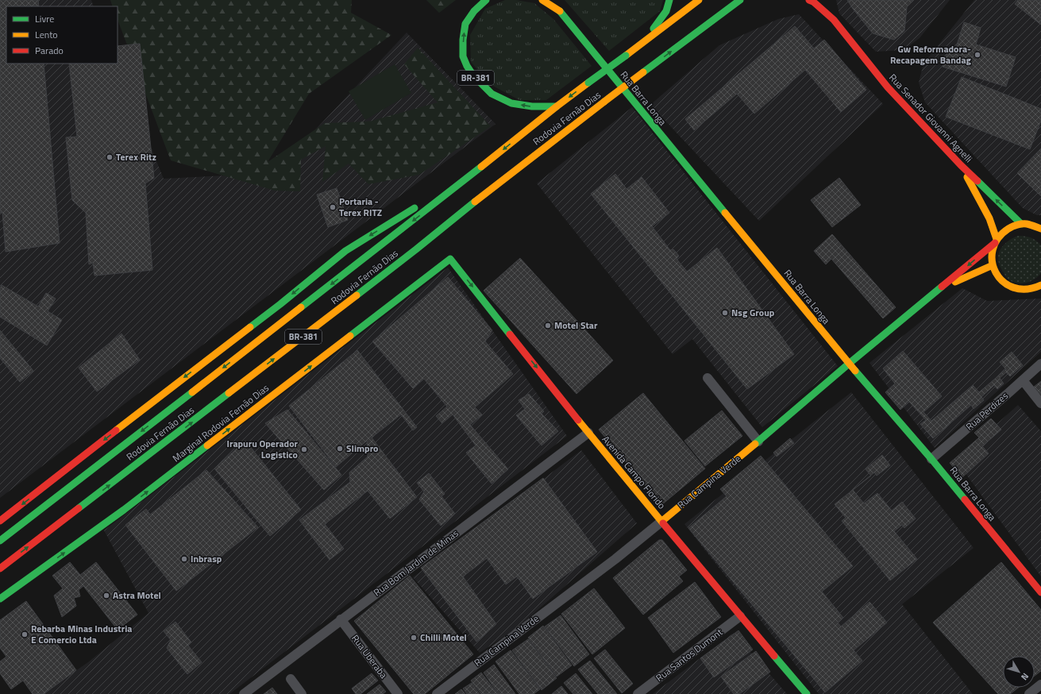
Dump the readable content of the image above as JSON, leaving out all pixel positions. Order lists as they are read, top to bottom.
{
  "streets": {
    "main road": [
      "BR-381",
      "Rua Barra Longa",
      "Rodovia Fernão Dias",
      "Rua Senador Giovanni Agnelli",
      "Marginal Rodovia Fernão Dias",
      "Avenida Campo Florido",
      "Rua Campina Verde"
    ],
    "street": [
      "Rua Perdizes",
      "Rua Bom Jardim de Minas",
      "Rua Santos Dumont",
      "Rua Uberaba"
    ]
  },
  "crossings": [
    ["BR-381", "Rodovia Fernão Dias"],
    ["Rua Barra Longa", "Rua Perdizes"],
    ["Rua Barra Longa", "Rua Campina Verde"],
    ["Rua Senador Giovanni Agnelli", "Rua Campina Verde"],
    ["Marginal Rodovia Fernão Dias", "Avenida Campo Florido"],
    ["Avenida Campo Florido", "Rua Campina Verde"],
    ["Avenida Campo Florido", "Rua Bom Jardim de Minas"],
    ["Avenida Campo Florido", "Rua Santos Dumont"],
    ["Rua Bom Jardim de Minas", "Rua Uberaba"]
  ],
  "one_way": ["Marginal Rodovia Fernão Dias", "Avenida Campo Florido"],
  "places": [
    "Gw Reformadora- Recapagem Bandag",
    "Terex Ritz",
    "Portaria - Terex RITZ",
    "Nsg Group",
    "Motel Star",
    "SIimpro",
    "Irapuru Operador Logistico",
    "Inbrasp",
    "Astra Motel",
    "Rebarba Minas Industria E Comercio Ltda",
    "Chilli Motel"
  ],
  "legend": ["Livre", "Lento", "Parado"],
  "north": "bottom right"
}
